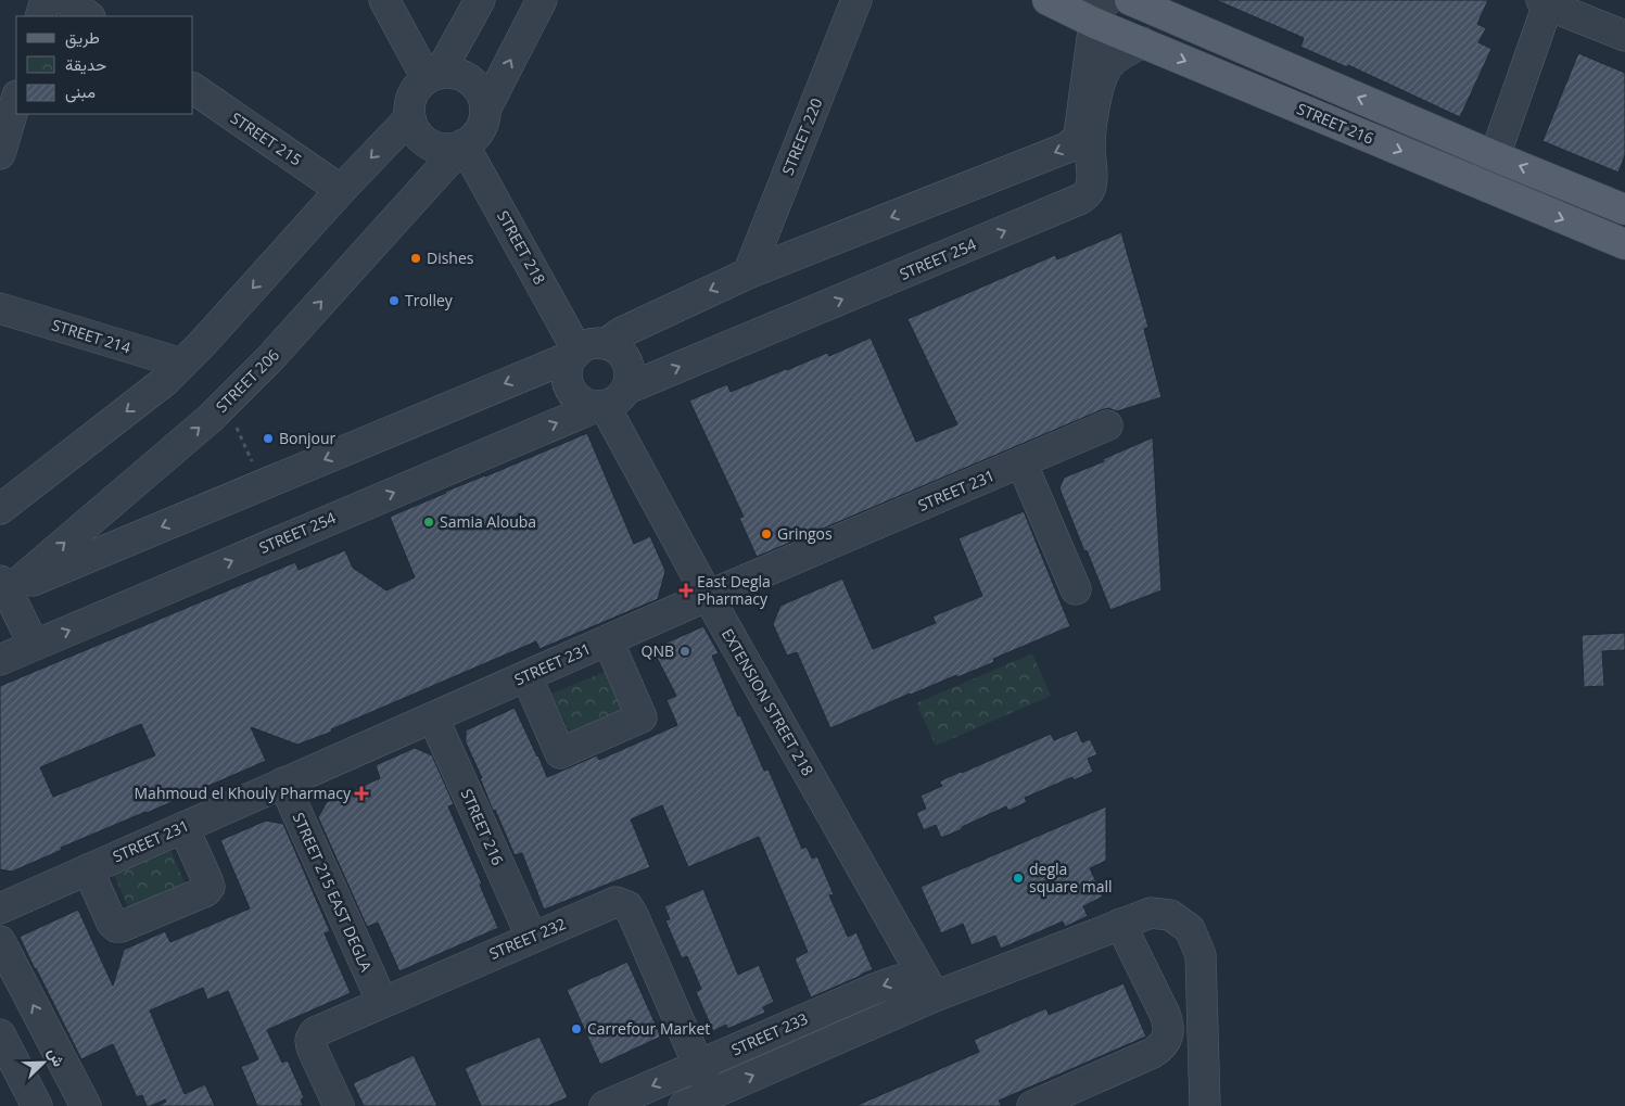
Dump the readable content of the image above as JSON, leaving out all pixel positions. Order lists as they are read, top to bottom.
{
  "streets": {
    "main road": ["STREET 216"],
    "street": [
      "STREET 220",
      "STREET 215",
      "STREET 218",
      "STREET 254",
      "STREET 214",
      "STREET 206",
      "STREET 231",
      "EXTENSION STREET 218",
      "STREET 215 EAST DEGLA",
      "STREET 232",
      "STREET 233"
    ]
  },
  "crossings": [
    ["STREET 216", "STREET 254"],
    ["STREET 216", "STREET 231"],
    ["STREET 216", "STREET 232"],
    ["STREET 218", "STREET 254"],
    ["STREET 218", "STREET 206"],
    ["STREET 218", "EXTENSION STREET 218"],
    ["STREET 254", "EXTENSION STREET 218"],
    ["STREET 231", "EXTENSION STREET 218"],
    ["STREET 231", "STREET 215 EAST DEGLA"],
    ["EXTENSION STREET 218", "STREET 233"],
    ["STREET 215 EAST DEGLA", "STREET 232"],
    ["STREET 232", "STREET 233"]
  ],
  "places": {
    "other": [
      "Dishes",
      "Trolley",
      "Bonjour",
      "Samia Alouba",
      "Gringos",
      "QNB",
      "degla square mall",
      "Carrefour Market"
    ],
    "health": ["East Degla Pharmacy", "Mahmoud el Khouly Pharmacy"]
  },
  "legend": ["طريق", "حديقة", "مبنى"],
  "north": "top right"
}
